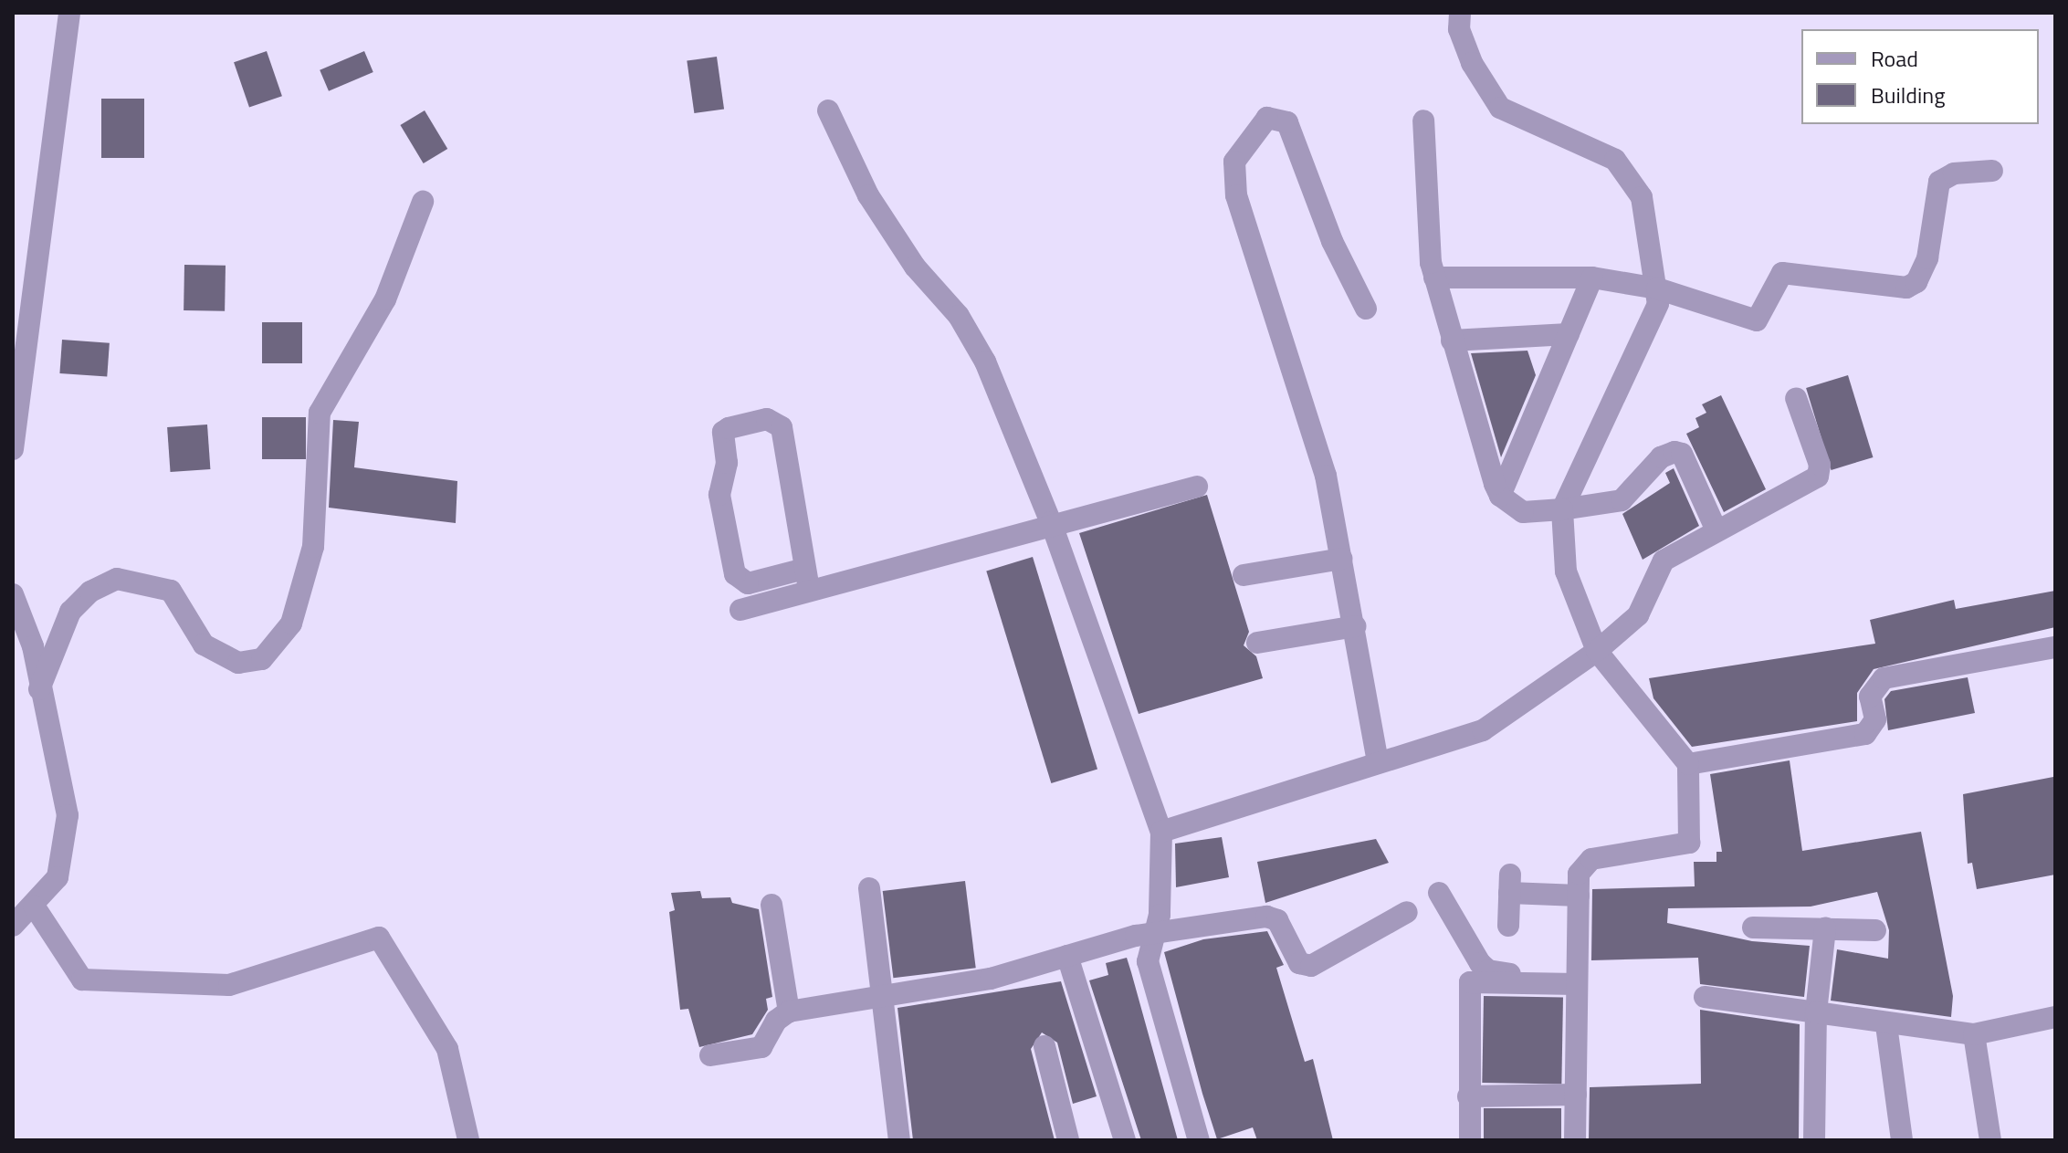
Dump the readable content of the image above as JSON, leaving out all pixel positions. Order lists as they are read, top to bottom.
{
  "legend": ["Road", "Building"]
}
